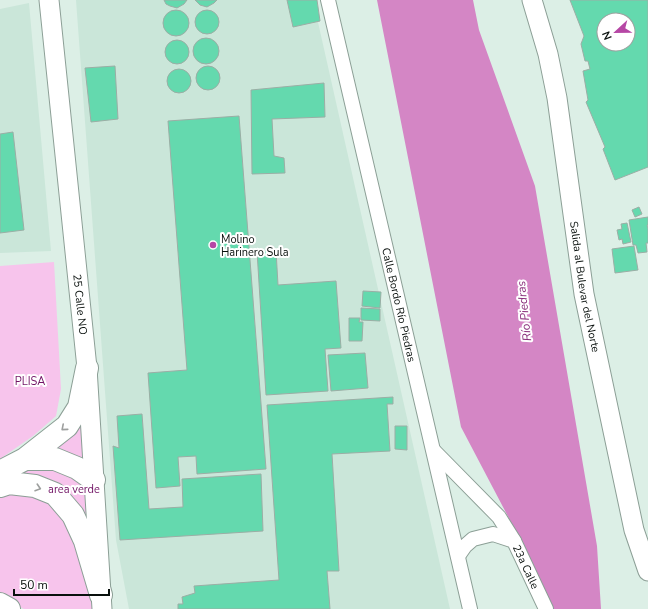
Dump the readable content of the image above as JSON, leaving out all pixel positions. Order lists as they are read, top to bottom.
{
  "streets": {
    "main road": ["Salida al Bulevar del Norte", "25 Calle NO"],
    "street": ["Calle Bordo Río Piedras", "23a Calle"]
  },
  "crossings": [
    ["Calle Bordo Río Piedras", "23a Calle"]
  ],
  "water": ["Río Piedras"],
  "parks": ["PLISA", "area verde"],
  "places": ["Molino Harinero Sula"],
  "scale_bar": "50 m",
  "north": "left"
}
